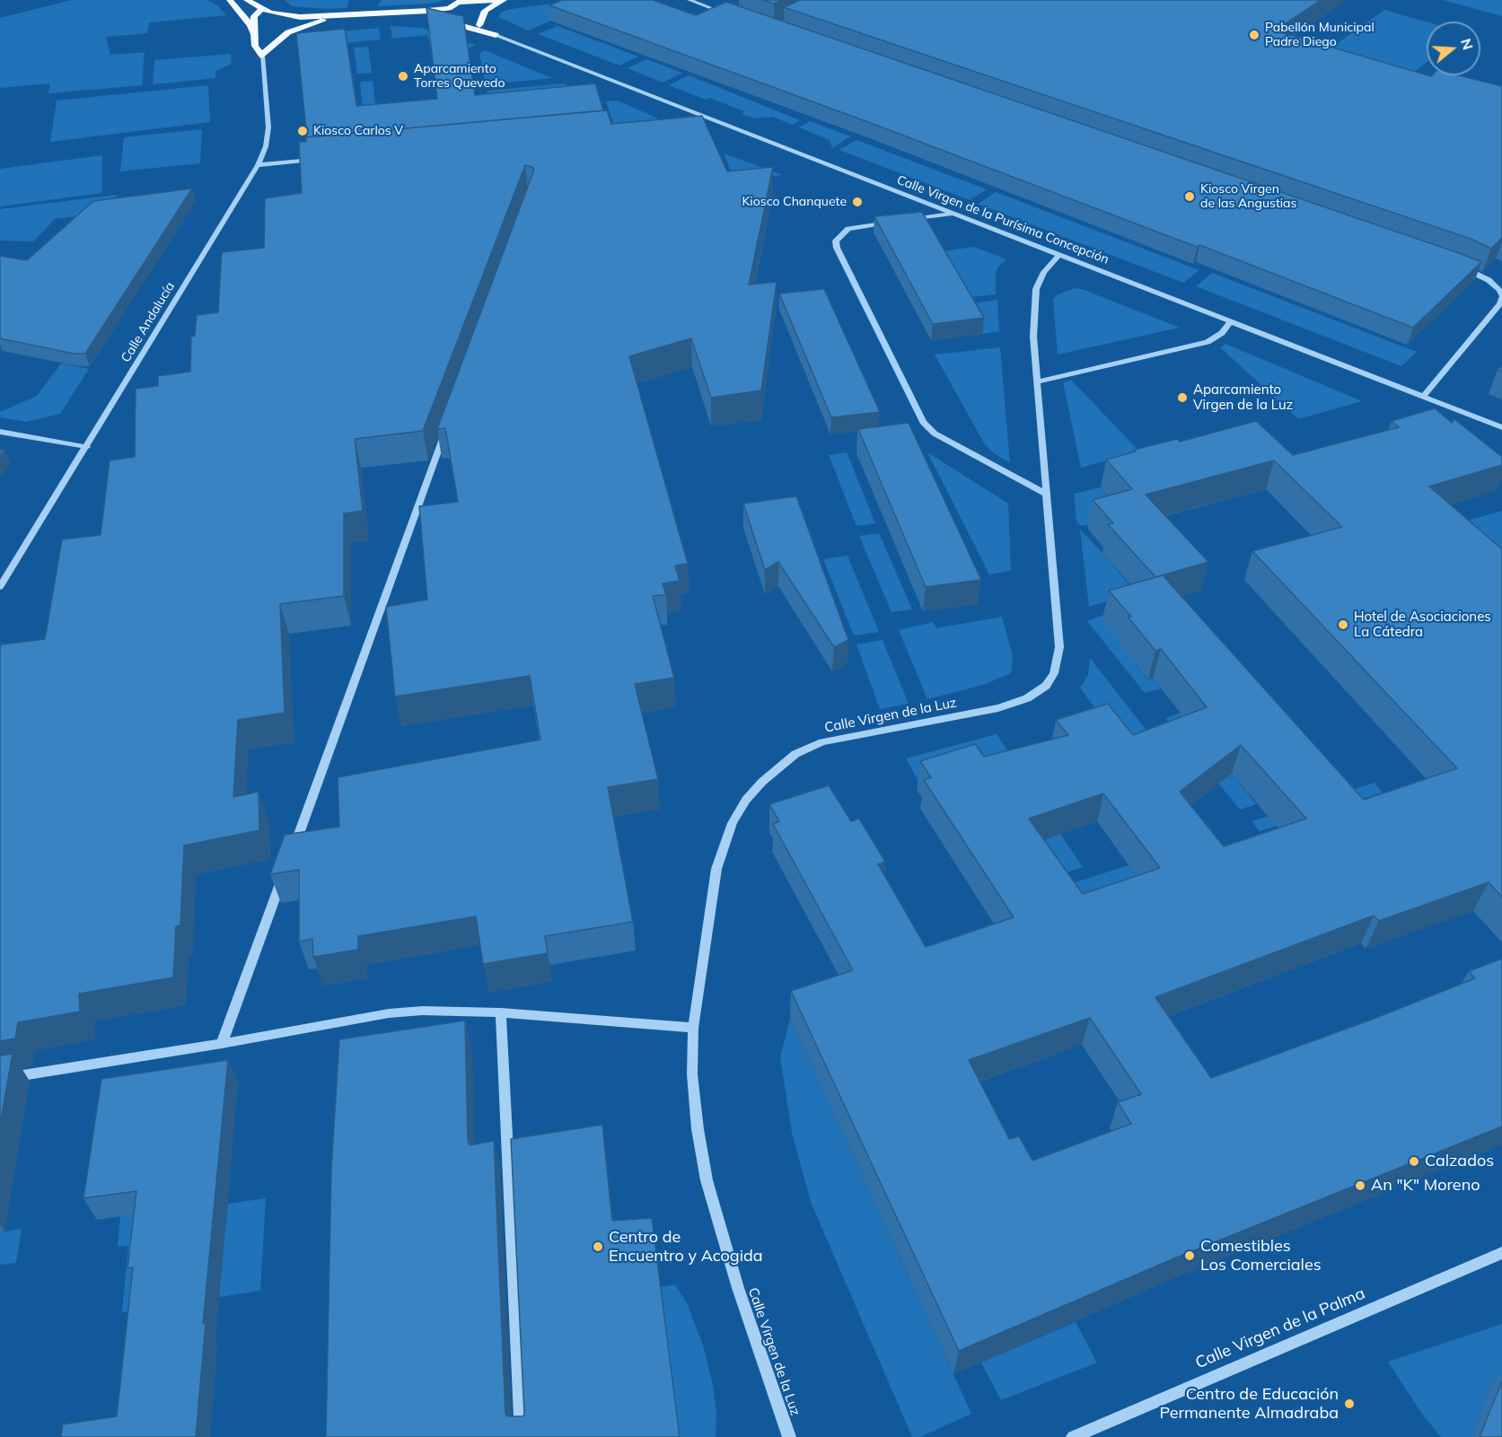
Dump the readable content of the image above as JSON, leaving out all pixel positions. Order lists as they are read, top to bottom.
{
  "streets": {
    "street": [
      "Calle Virgen de la Purísima Concepción",
      "Calle Andalucía",
      "Calle Virgen de la Luz",
      "Calle Virgen de la Palma"
    ]
  },
  "crossings": [
    ["Calle Virgen de la Purísima Concepción", "Calle Virgen de la Luz"]
  ],
  "places": [
    "Pabellón Municipal Padre Diego",
    "Aparcamiento Torres Quevedo",
    "Kiosco Carlos V",
    "Kiosco Virgen de las Angustias",
    "Kiosco Chanquete",
    "Aparcamiento Virgen de la Luz",
    "Hotel de Asociaciones La Cátedra",
    "Calzados",
    "An \"K\" Moreno",
    "Centro de Encuentro y Acogida",
    "Comestibles Los Comerciales",
    "Centro de Educación Permanente Almadraba"
  ],
  "north": "right"
}
